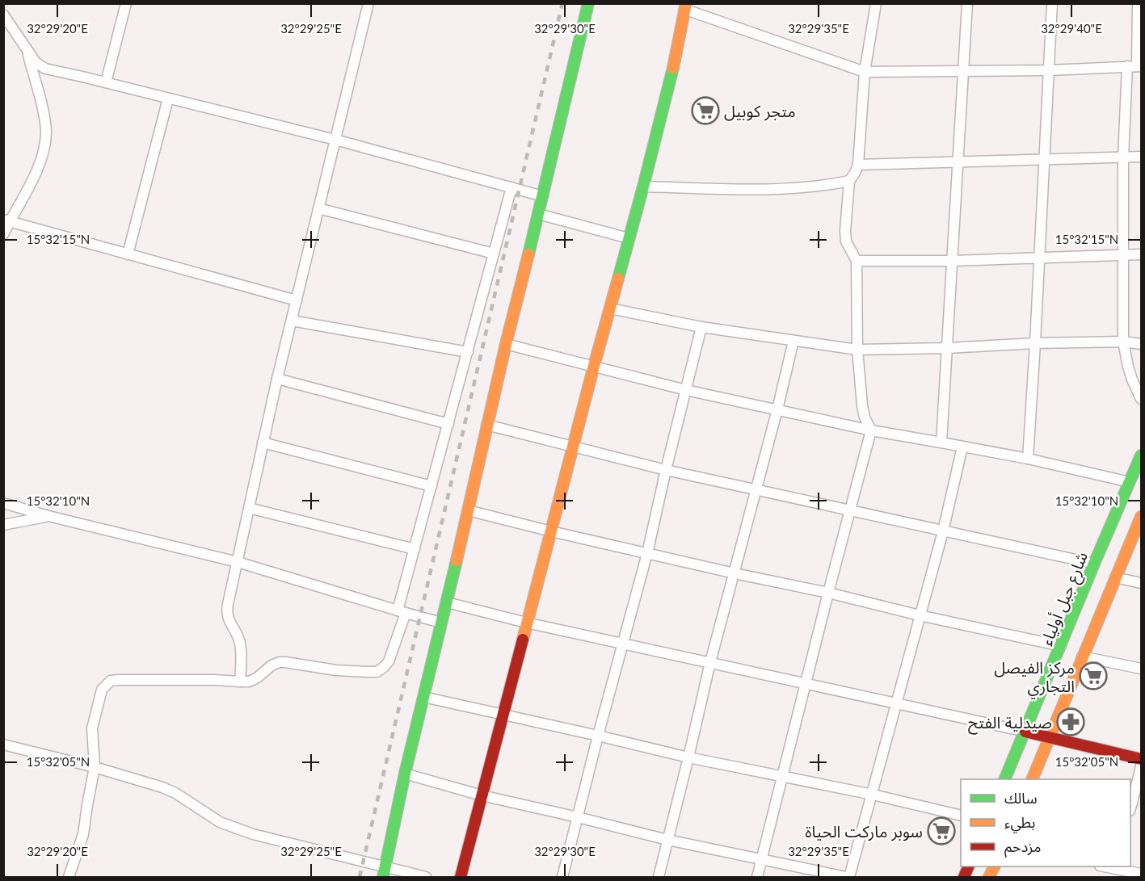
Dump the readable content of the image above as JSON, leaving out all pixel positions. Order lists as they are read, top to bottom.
{
  "streets": {
    "street": ["شارع جبل أولياء"]
  },
  "places": {
    "supermarket": ["متجر كوبيل", "مركز الفيصل التجاري", "سوبر ماركت الحياة"],
    "pharmacy": ["صيدلية الفتح"]
  },
  "legend": ["سالك", "بطيء", "مزدحم"],
  "coordinates": [
    "32°29'20\"E",
    "32°29'25\"E",
    "32°29'30\"E",
    "32°29'35\"E",
    "32°29'40\"E",
    "15°32'15\"N",
    "15°32'10\"N",
    "15°32'05\"N"
  ]
}
